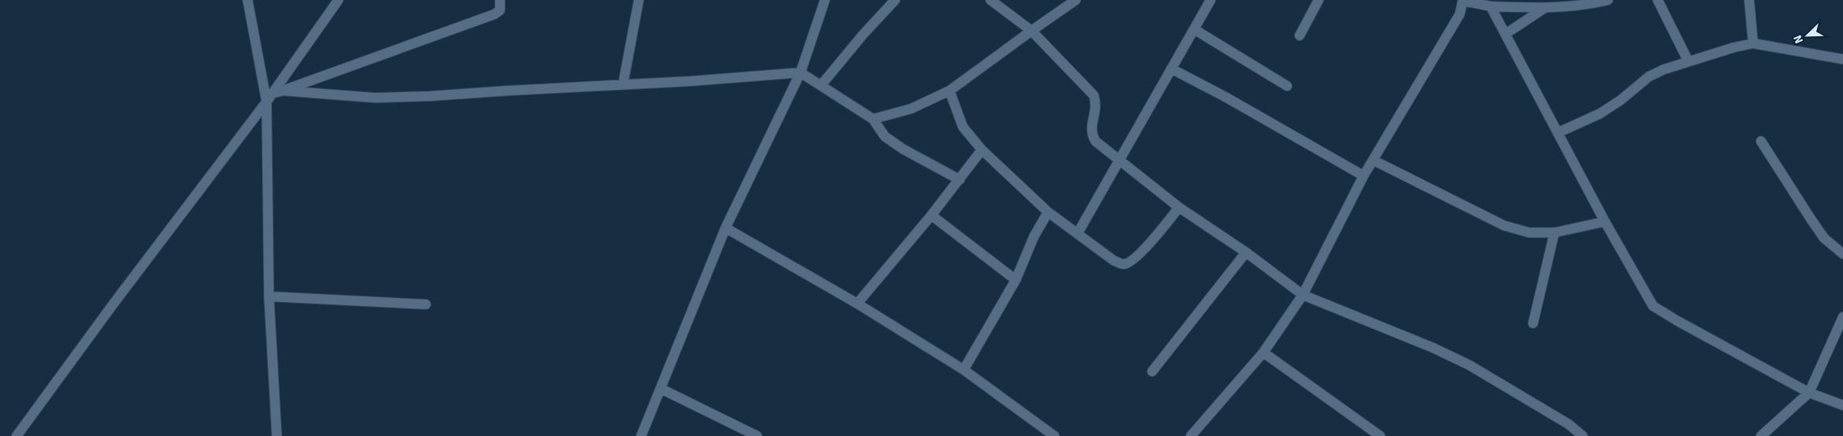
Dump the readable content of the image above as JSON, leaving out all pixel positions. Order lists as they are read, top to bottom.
{
  "north": "bottom left"
}
